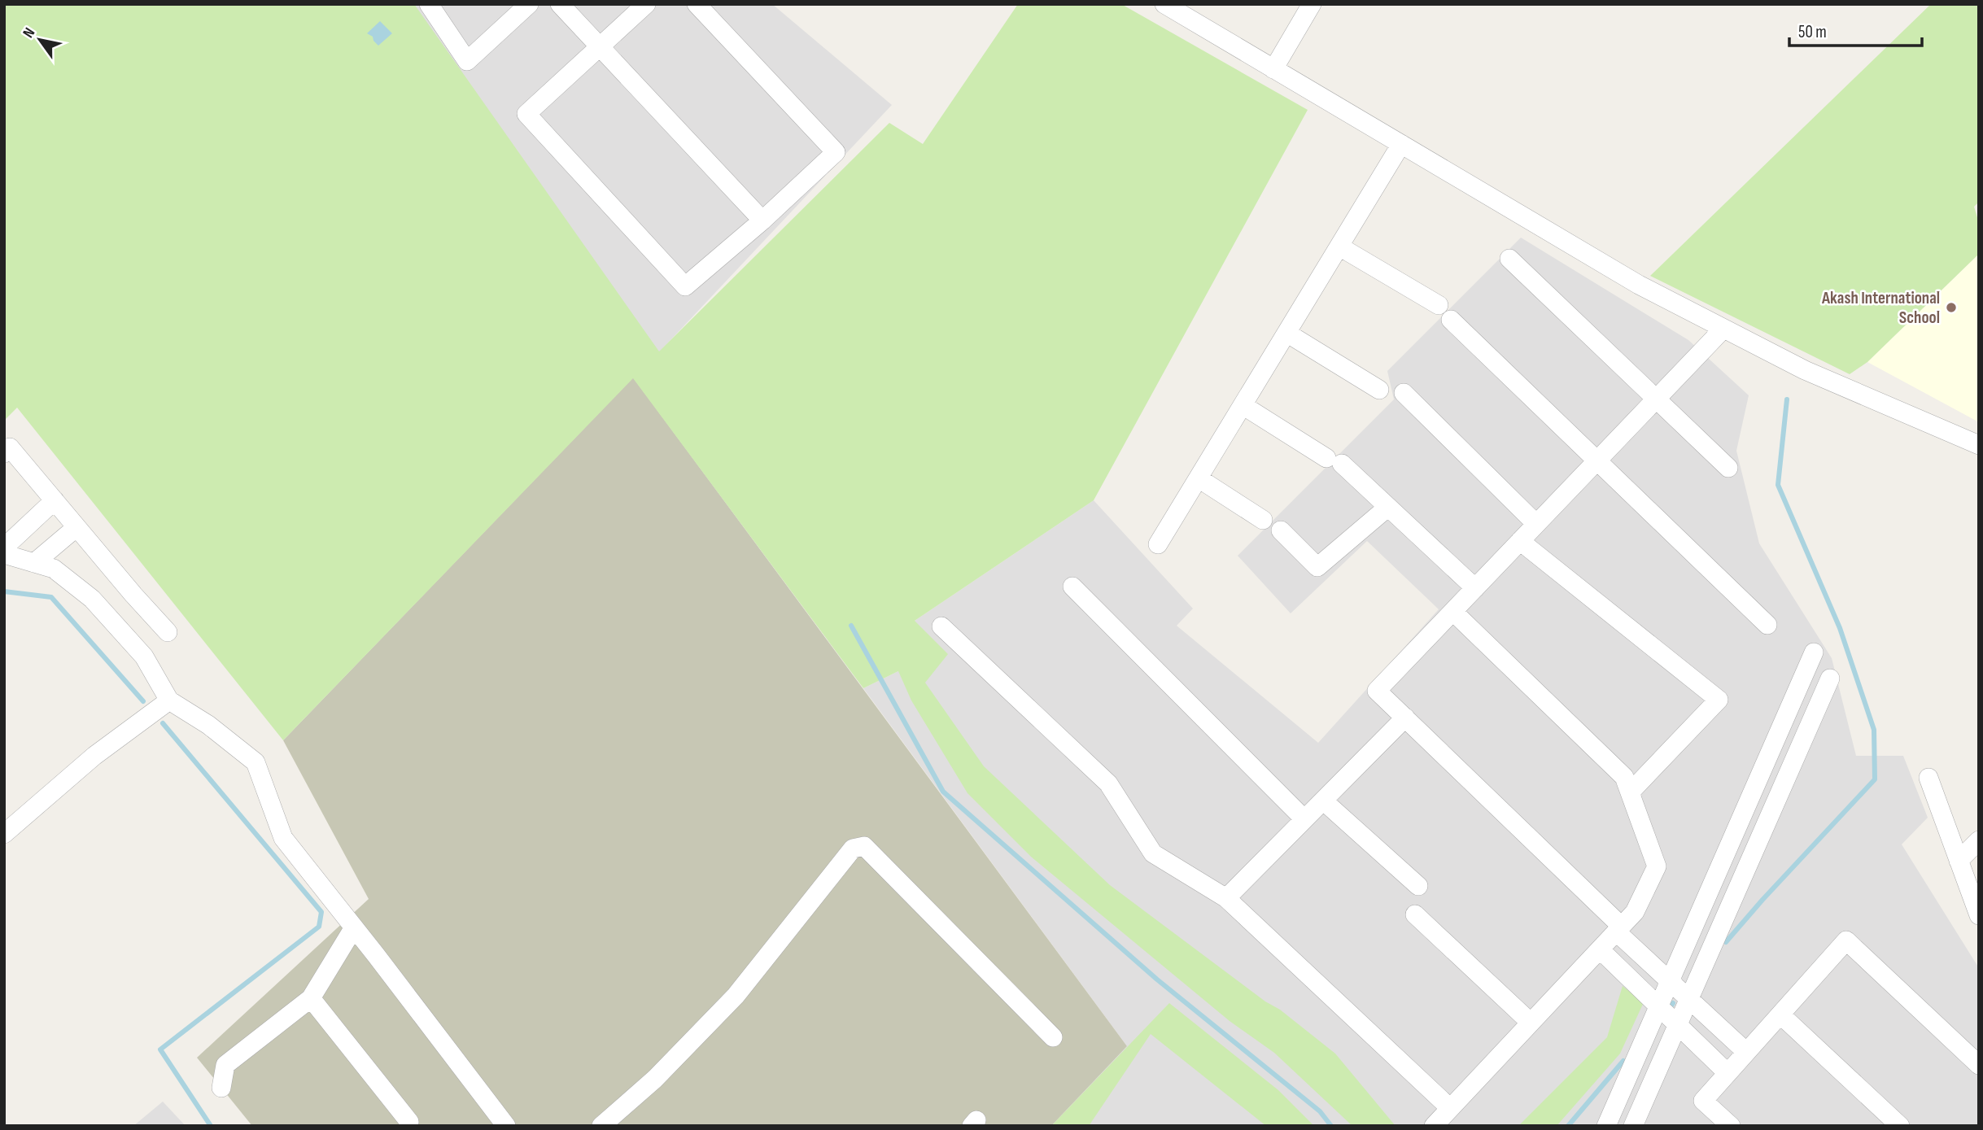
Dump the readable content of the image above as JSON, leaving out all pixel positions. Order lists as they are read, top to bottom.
{
  "places": ["Akash International School"],
  "scale_bar": "50 m",
  "north": "top left"
}
